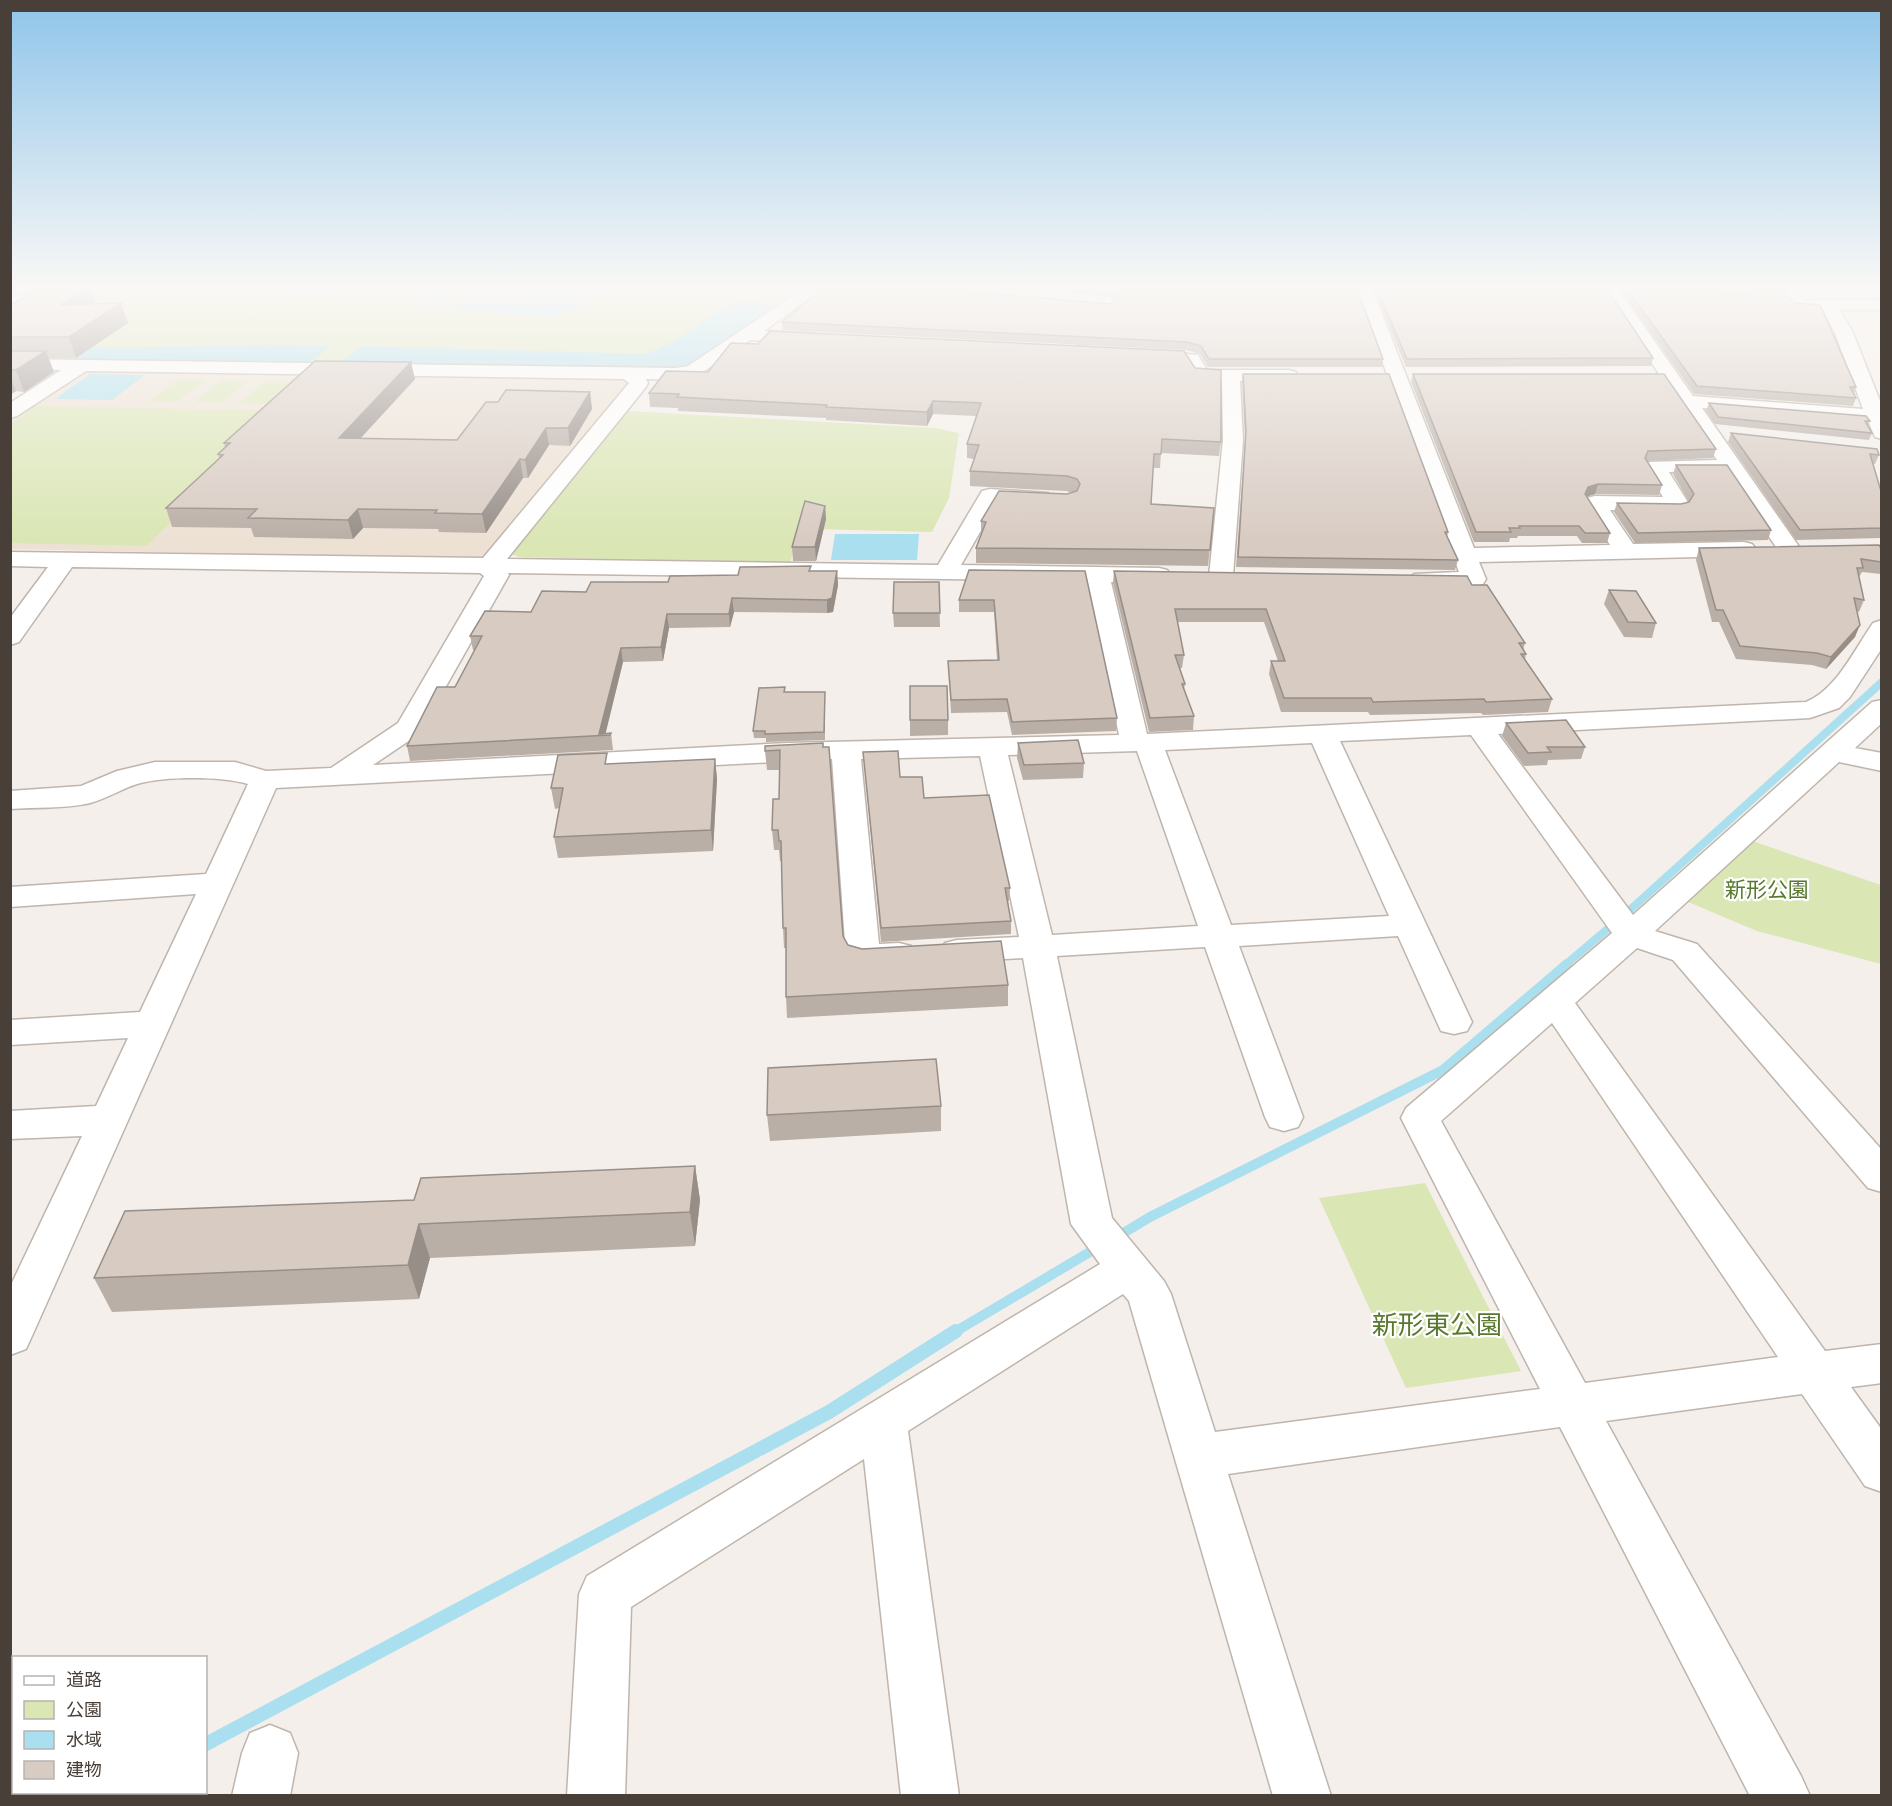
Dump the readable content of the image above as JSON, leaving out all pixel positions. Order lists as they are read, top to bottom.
{
  "parks": ["新形公園", "新形東公園"],
  "legend": [
    "道路",
    "公園",
    "水域",
    "建物"
  ]
}
